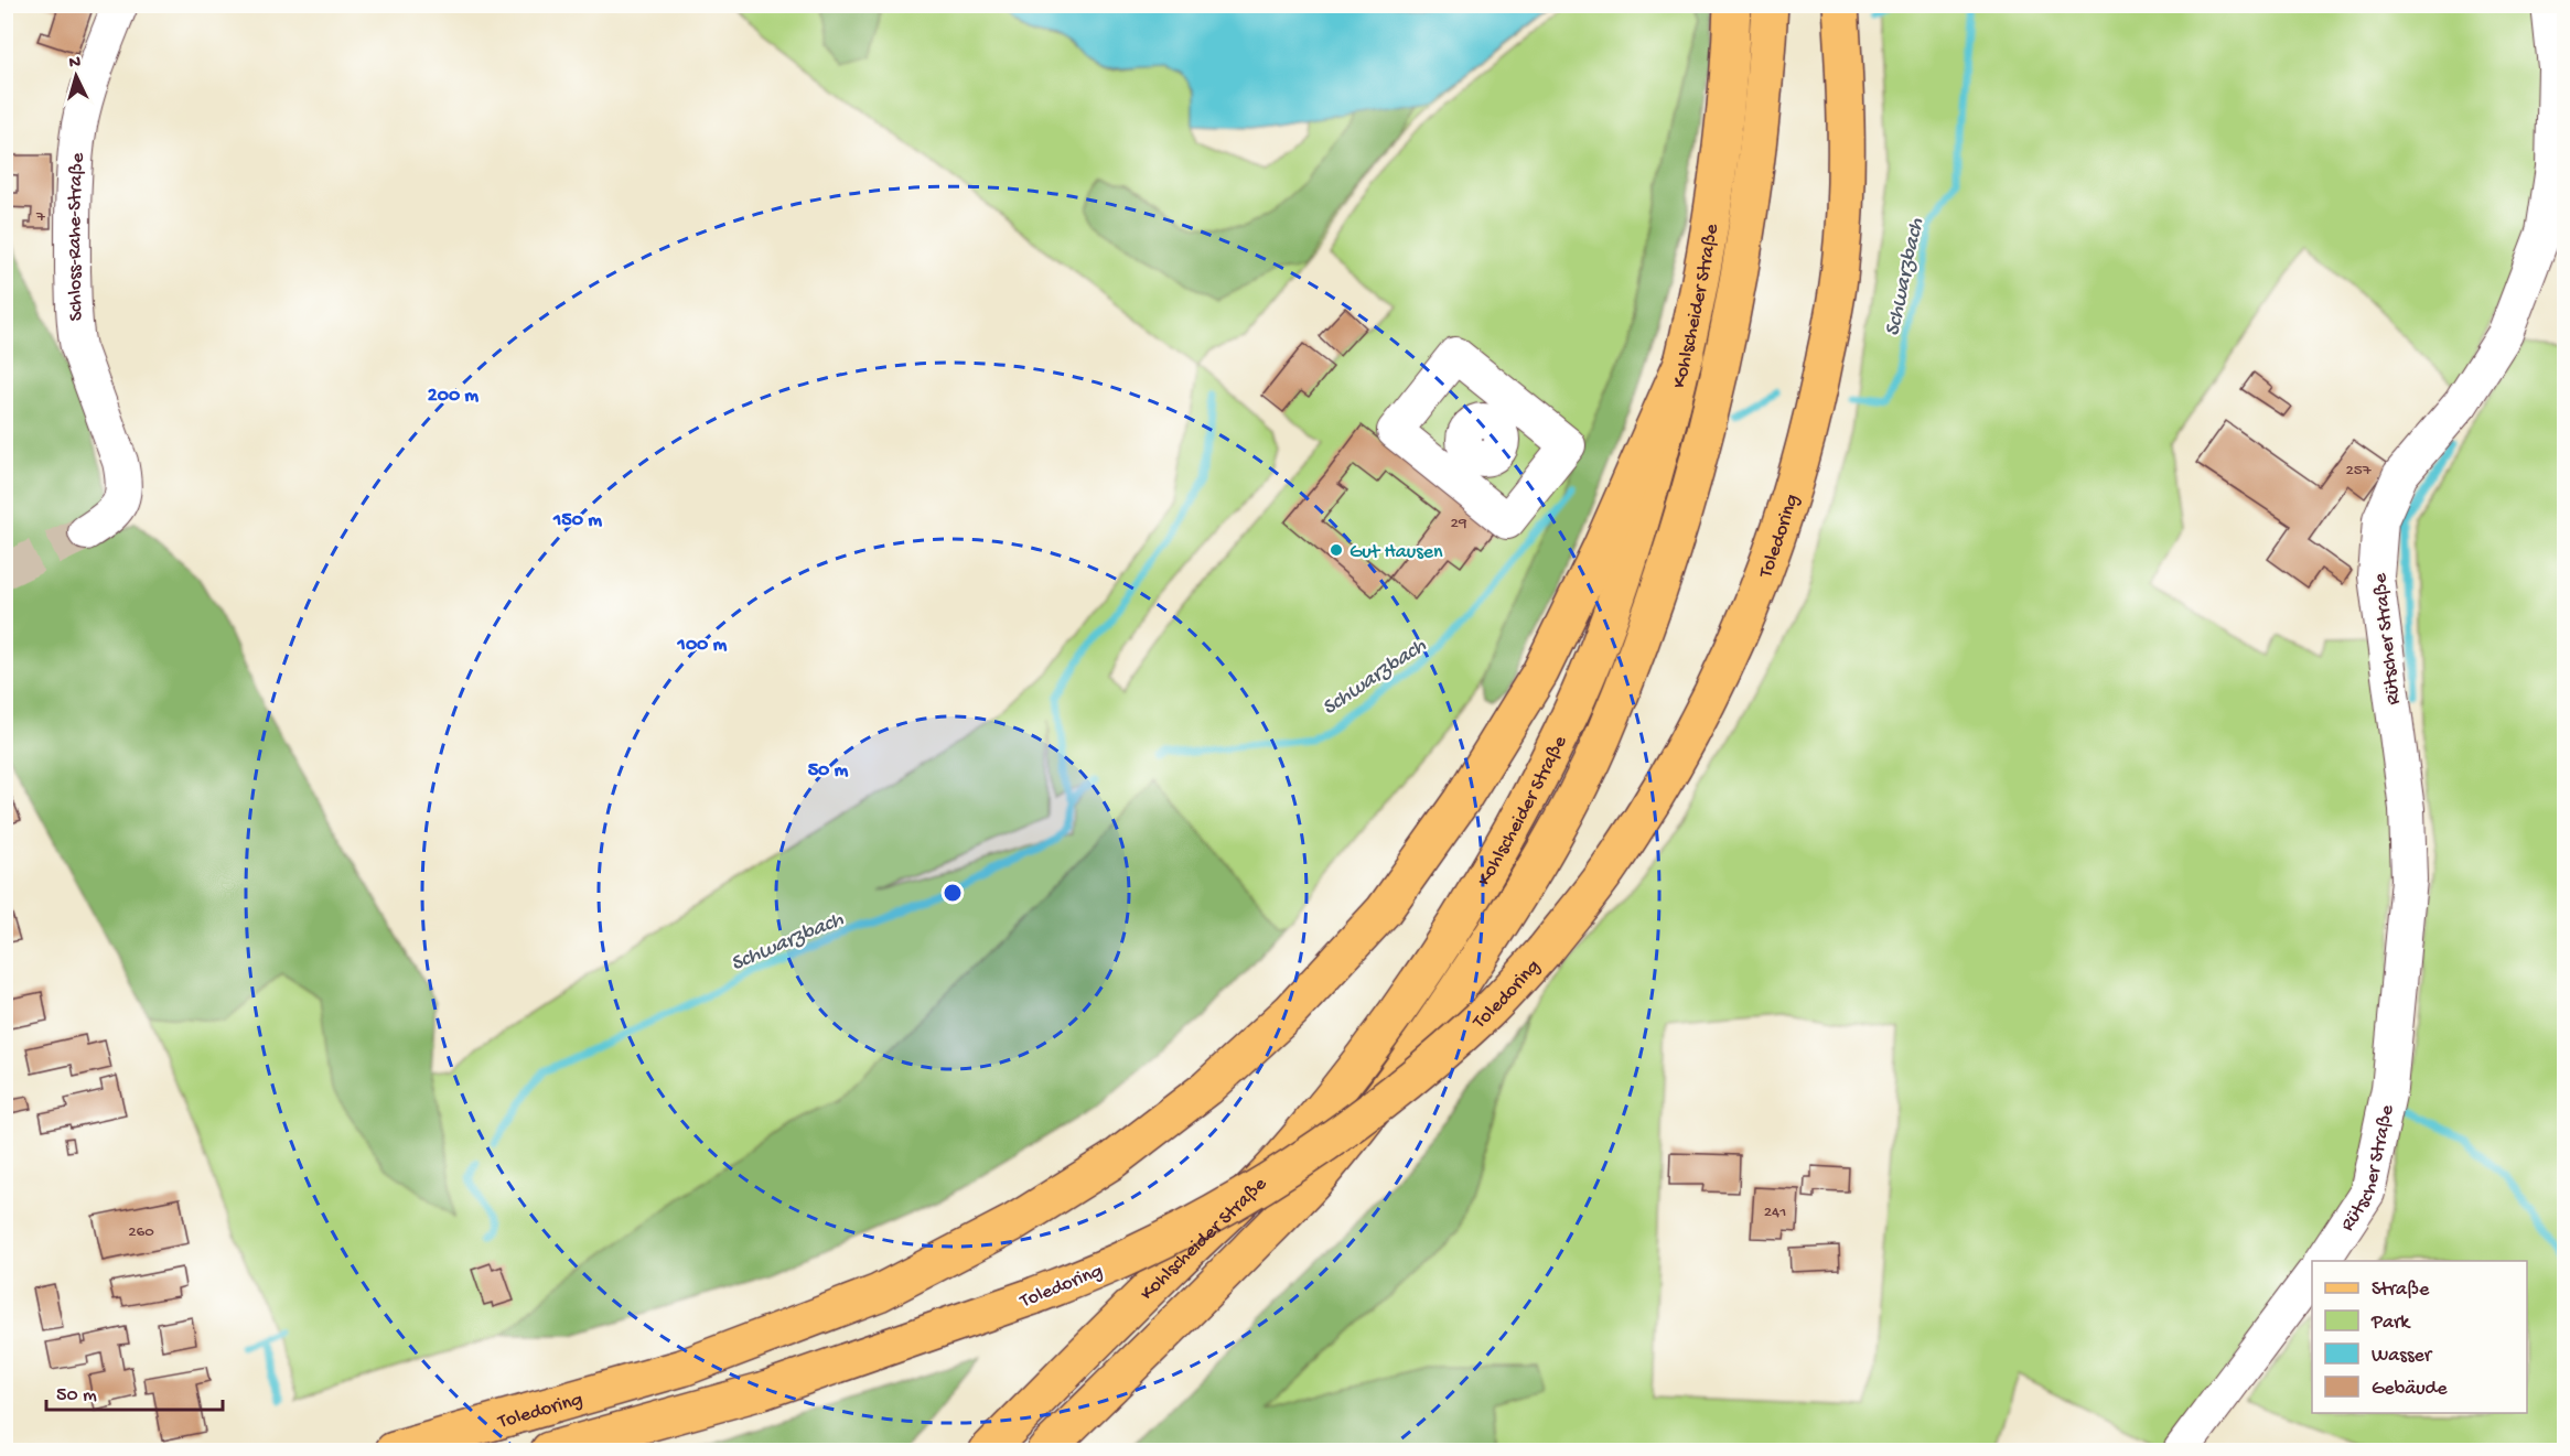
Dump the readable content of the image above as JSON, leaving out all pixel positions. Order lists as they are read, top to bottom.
{
  "streets": {
    "main road": ["Kohlscheider Straße", "Toledoring"],
    "street": ["Schloss-Rahe-Straße", "Rütscher Straße"]
  },
  "crossings": [
    ["Kohlscheider Straße", "Toledoring"]
  ],
  "water": ["Schwarzbach"],
  "places": ["Gut Hausen"],
  "house_numbers": [
    "7",
    "257",
    "29",
    "241",
    "260"
  ],
  "legend": [
    "Straße",
    "Park",
    "Wasser",
    "Gebäude"
  ],
  "scale_bar": "50 m",
  "north": "top",
  "rings": [
    "200 m",
    "150 m",
    "100 m",
    "50 m"
  ]
}
